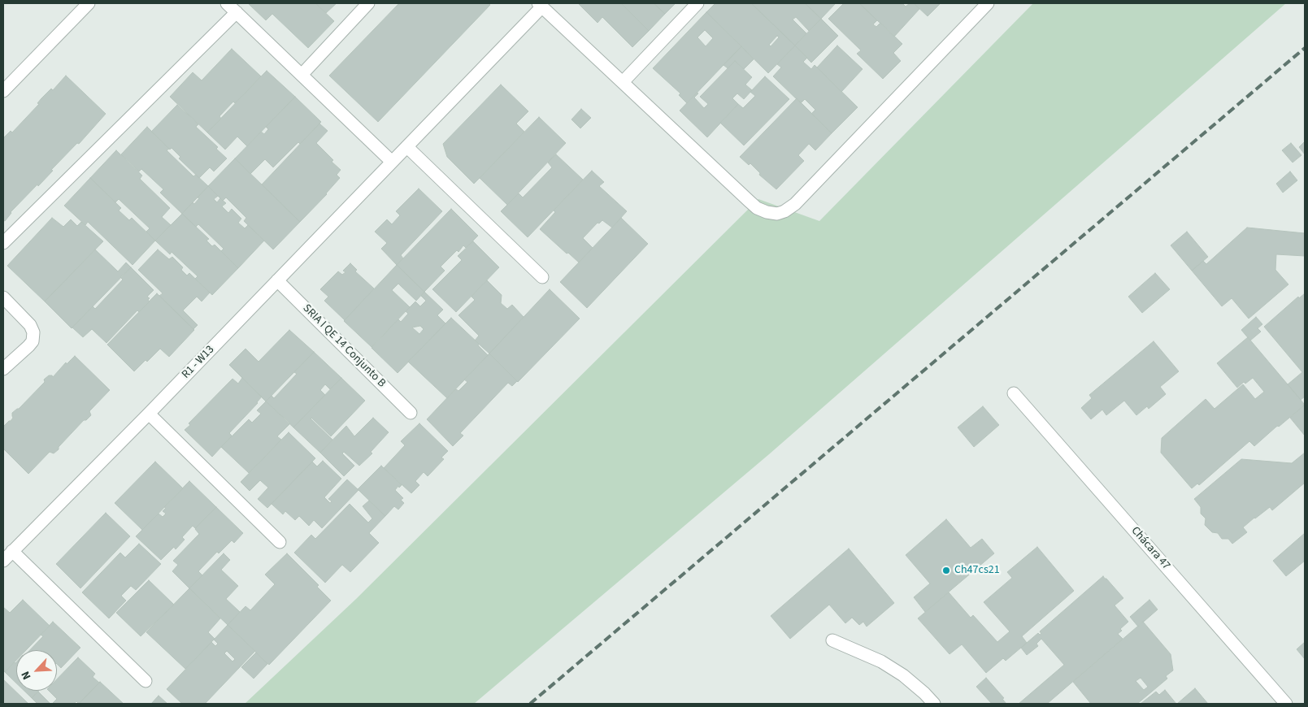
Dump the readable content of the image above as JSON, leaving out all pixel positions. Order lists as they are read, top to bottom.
{
  "streets": {
    "street": ["SRIA I QE 14 Conjunto B", "R1 - W13", "Chácara 47"]
  },
  "crossings": [
    ["SRIA I QE 14 Conjunto B", "R1 - W13"]
  ],
  "places": ["Ch47cs21"],
  "north": "bottom left"
}
